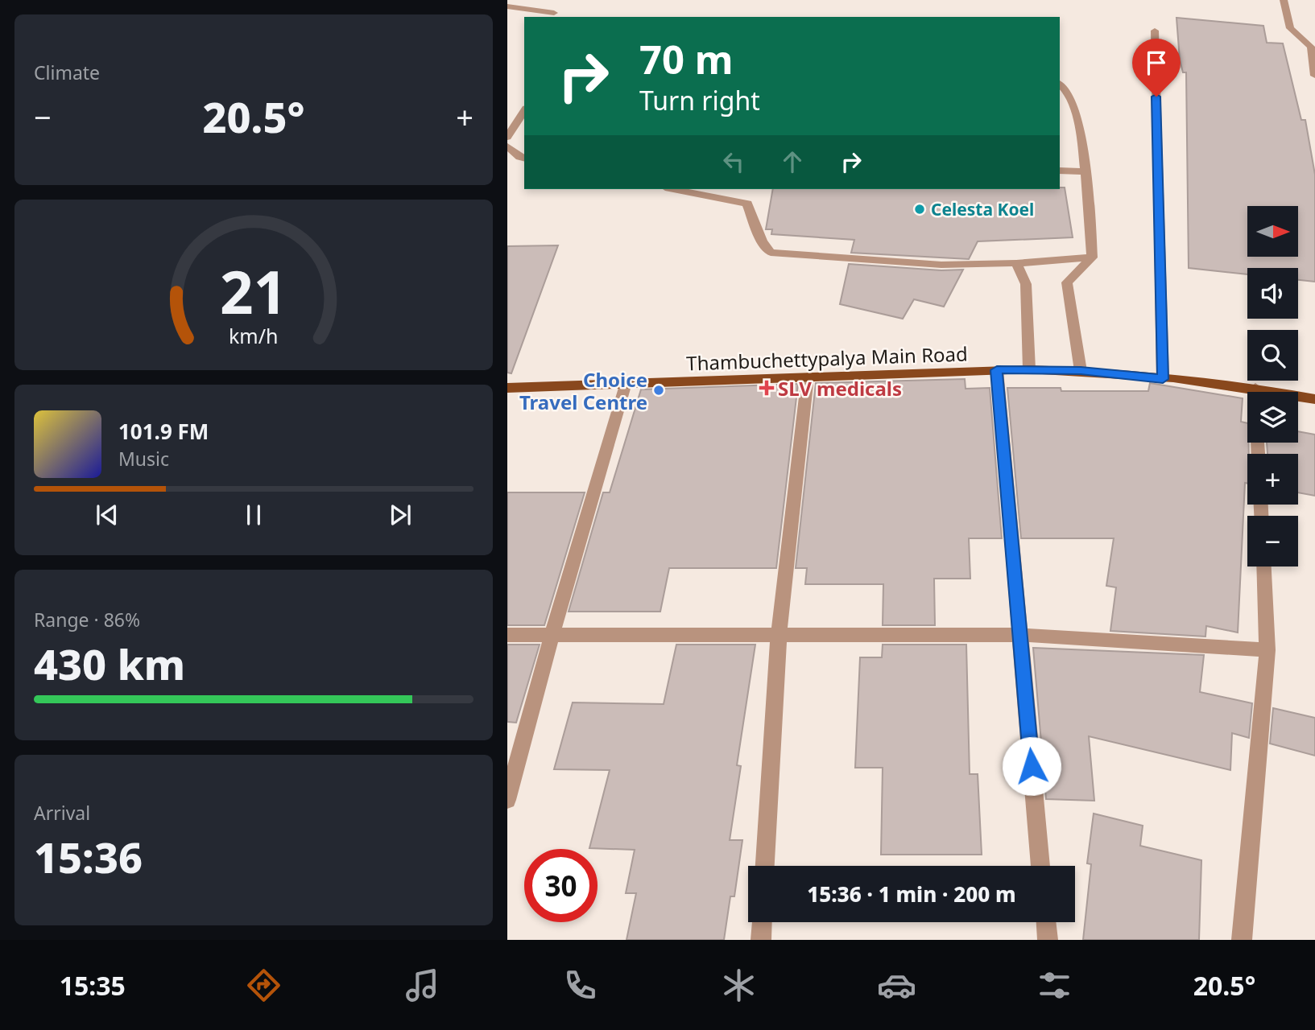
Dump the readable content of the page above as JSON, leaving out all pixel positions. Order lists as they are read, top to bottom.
{
  "streets": {
    "main road": ["Thambuchettypalya Main Road"]
  },
  "places": {
    "other": ["Celesta Koel", "Choice Travel Centre"],
    "health": ["SLV medicals"]
  },
  "north": "right",
  "page": {
    "tile": [
      "Climate",
      ["Range · 86%", "430 km"],
      ["Arrival", "15:36"]
    ],
    "turn": ["70 m", "Turn right"],
    "heat": ["−", "20.5°", "+"],
    "map_buttons": ["+", "−"],
    "song": ["101.9 FM", "Music"],
    "limit": "30",
    "trip": "15:36 · 1 min · 200 m",
    "tabs": ["15:35", "20.5°"],
    "gauge": ["21", "km/h"]
  }
}
